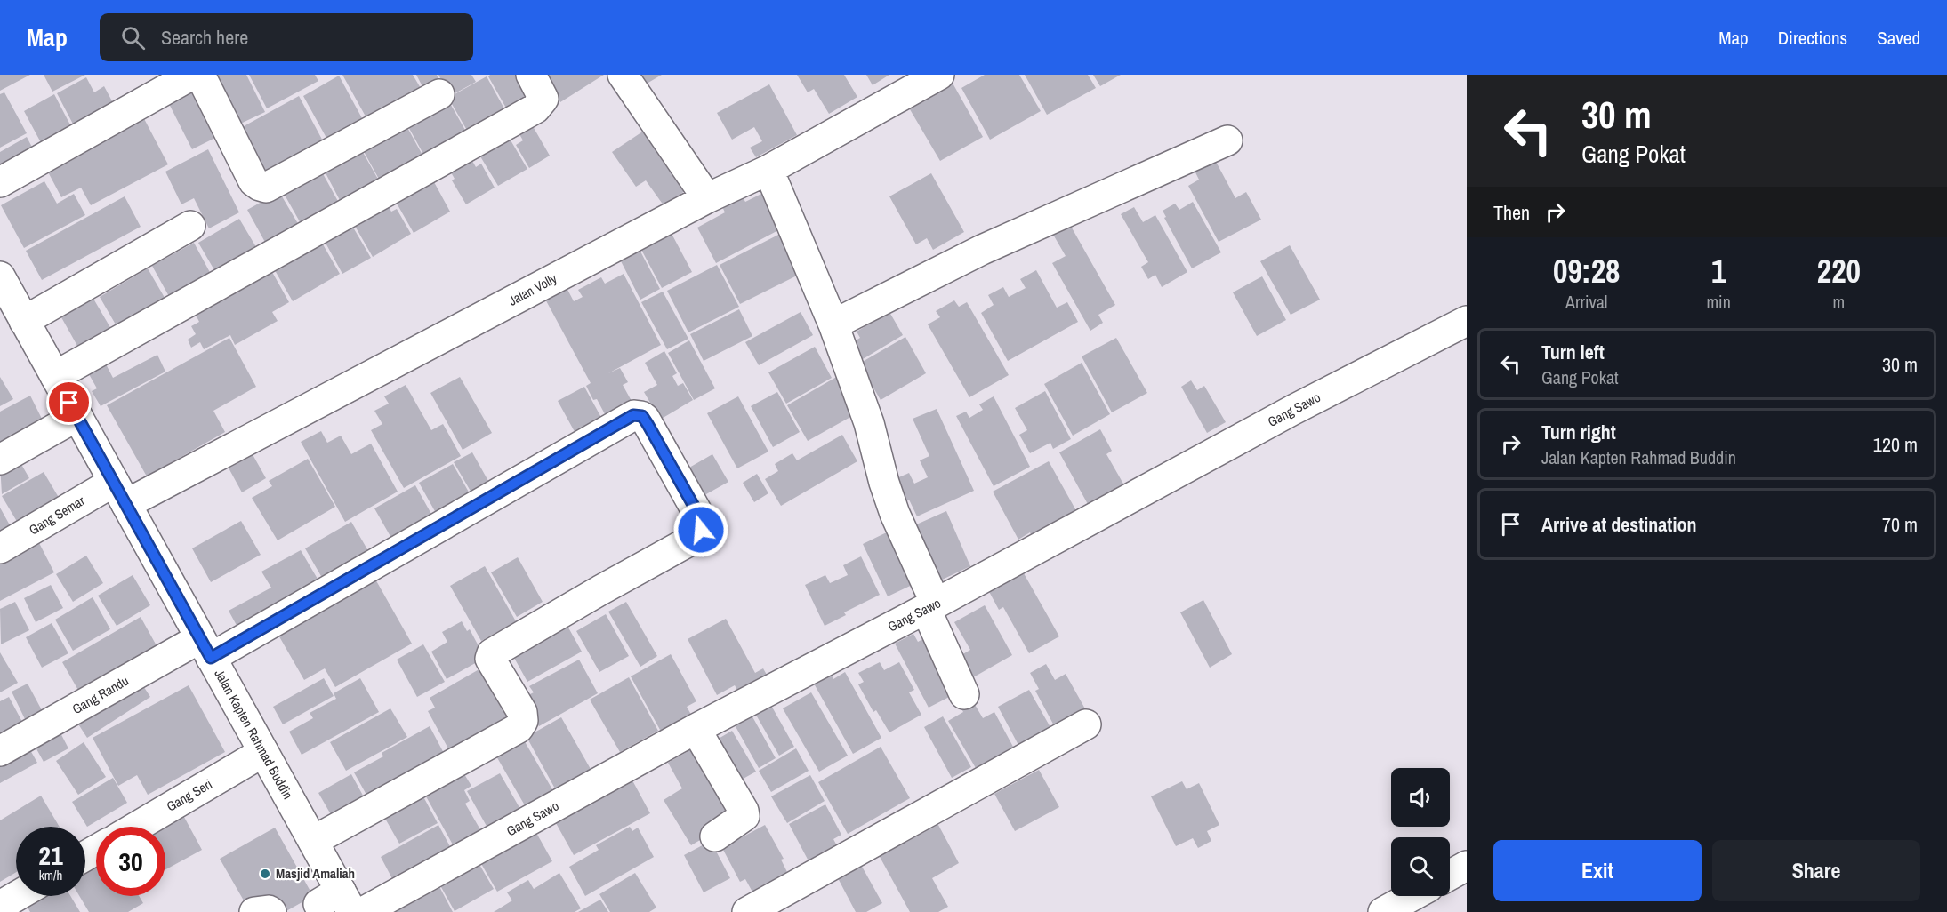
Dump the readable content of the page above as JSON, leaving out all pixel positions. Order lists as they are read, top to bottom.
{
  "streets": {
    "street": [
      "Jalan Volly",
      "Gang Sawo",
      "Gang Semar",
      "Gang Randu",
      "Jalan Kapten Rahmad Buddin",
      "Gang Seri"
    ]
  },
  "crossings": [
    ["Jalan Volly", "Gang Semar"],
    ["Jalan Volly", "Jalan Kapten Rahmad Buddin"],
    ["Gang Semar", "Jalan Kapten Rahmad Buddin"],
    ["Gang Randu", "Jalan Kapten Rahmad Buddin"],
    ["Jalan Kapten Rahmad Buddin", "Gang Seri"]
  ],
  "places": ["Masjid Amaliah"],
  "page": {
    "header": "Map",
    "search": "Search here",
    "nav": ["Map", "Directions", "Saved"],
    "turn": ["30 m", "Gang Pokat"],
    "then": "Then",
    "eta": [
      "09:28",
      "Arrival",
      "1",
      "min",
      "220",
      "m"
    ],
    "list": [
      {
        "name": "Turn left",
        "note": "Gang Pokat",
        "value": "30 m"
      },
      {
        "name": "Turn right",
        "note": "Jalan Kapten Rahmad Buddin",
        "value": "120 m"
      },
      {
        "name": "Arrive at destination",
        "value": "70 m"
      }
    ],
    "speed": "21 km/h",
    "limit": "30",
    "buttons": ["Exit", "Share"]
  }
}
